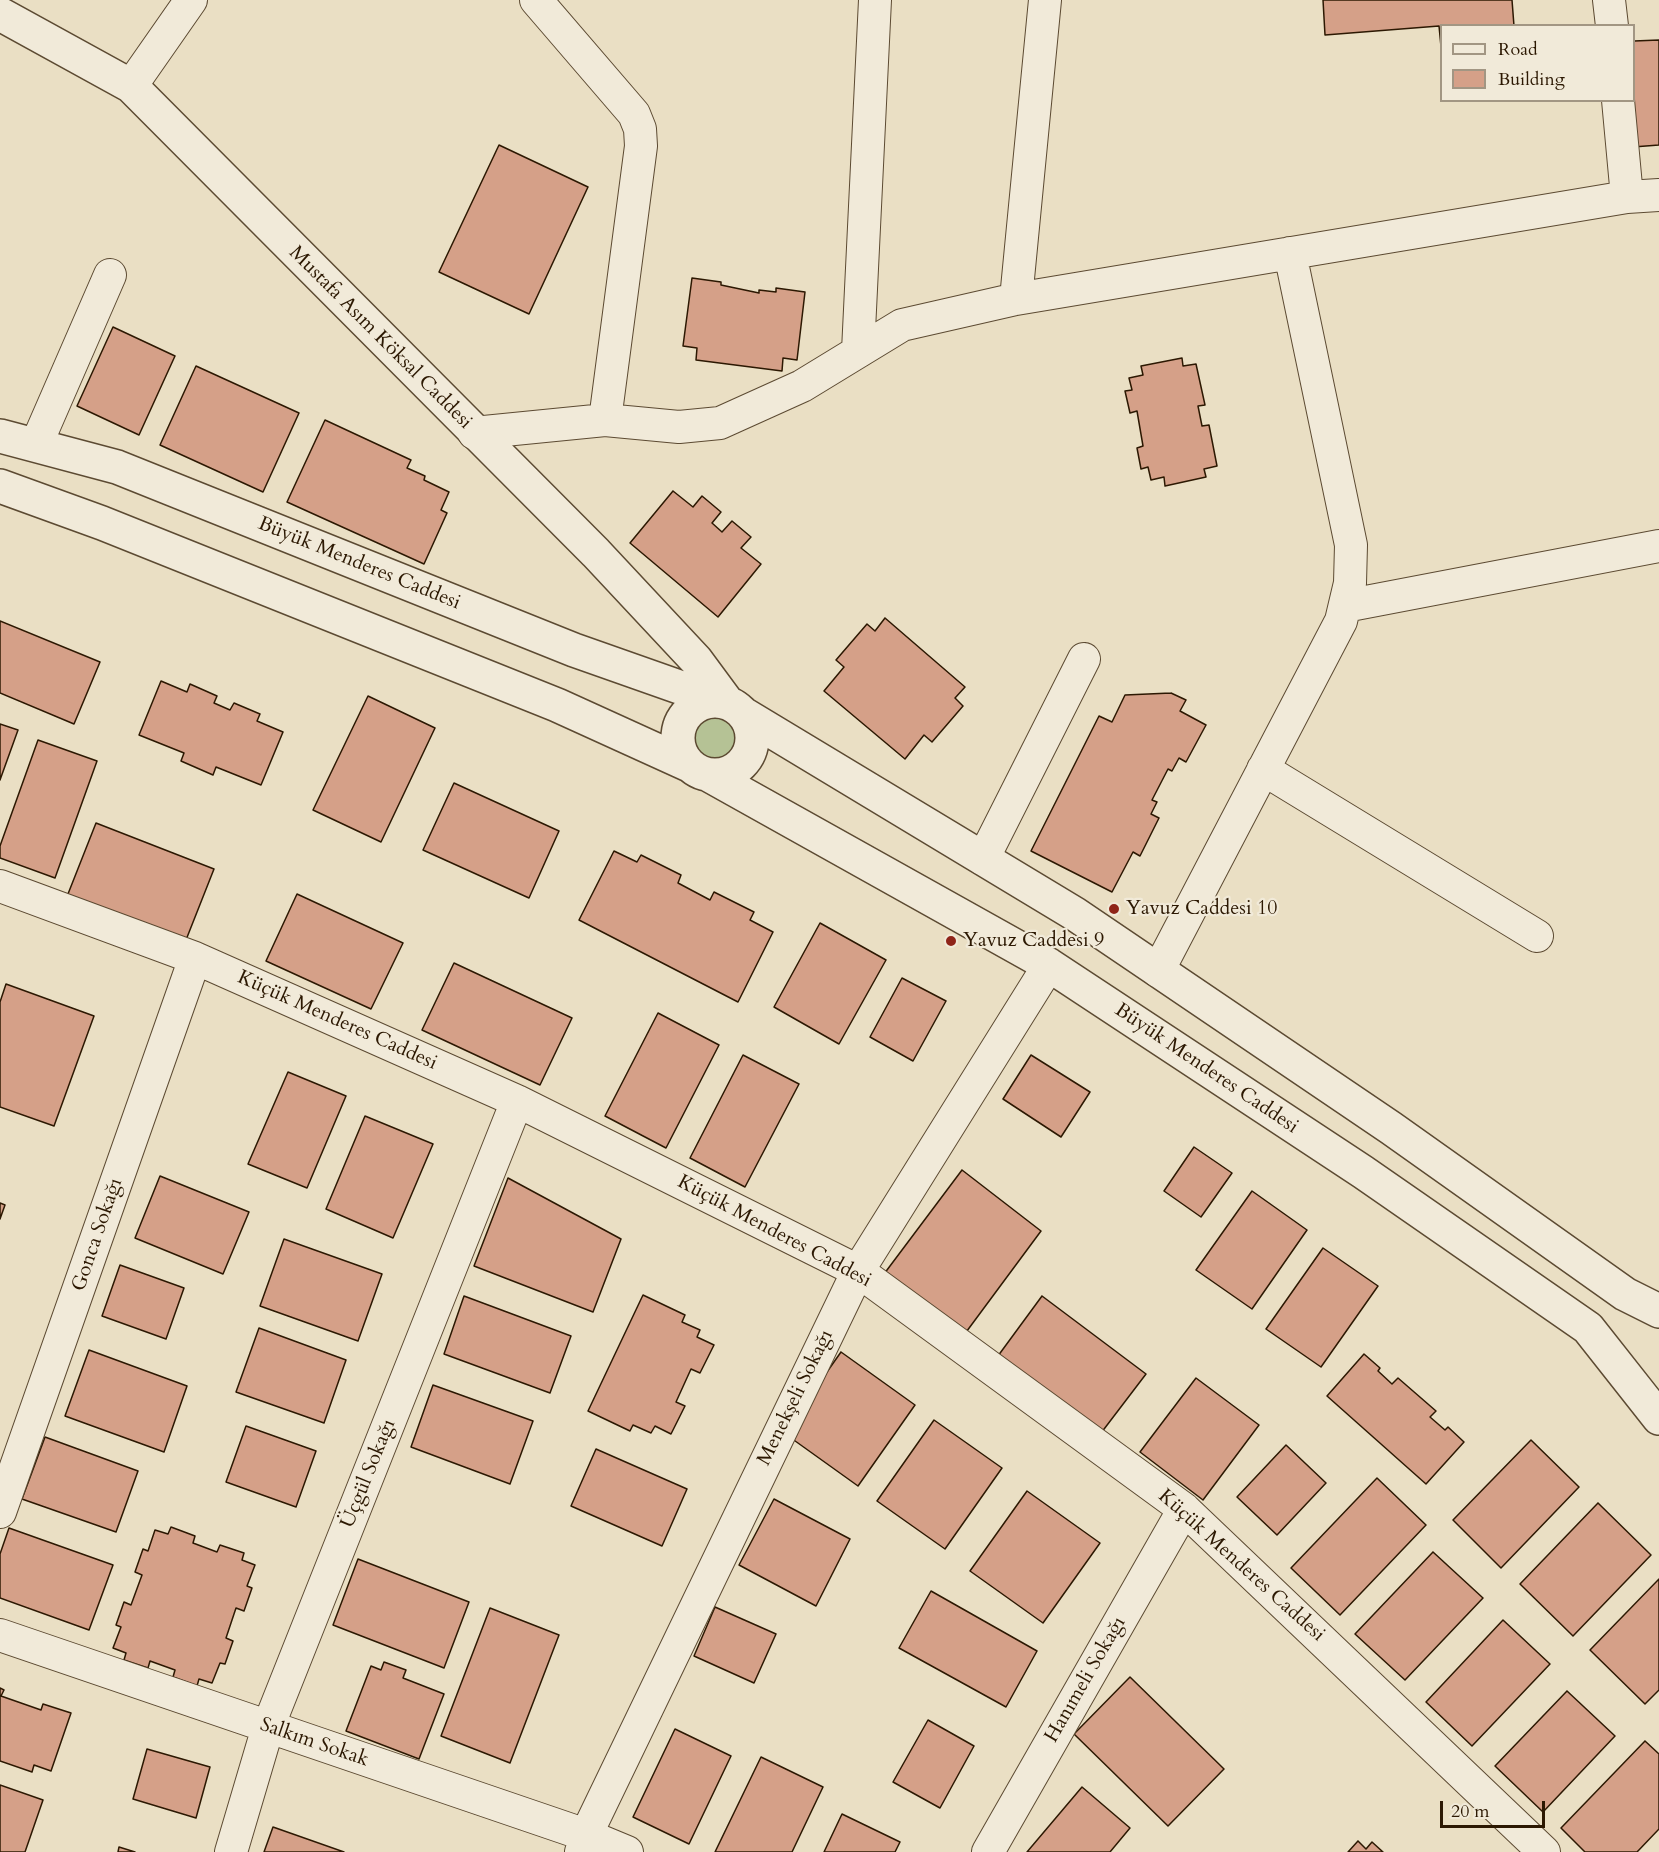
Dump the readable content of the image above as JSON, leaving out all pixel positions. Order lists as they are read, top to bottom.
{
  "streets": {
    "street": [
      "Mustafa Asım Köksal Caddesi",
      "Büyük Menderes Caddesi",
      "Küçük Menderes Caddesi",
      "Gonca Sokağı",
      "Menekşeli Sokağı",
      "Üçgül Sokağı",
      "Hanımeli Sokağı",
      "Salkım Sokak"
    ]
  },
  "crossings": [
    ["Mustafa Asım Köksal Caddesi", "Büyük Menderes Caddesi"],
    ["Büyük Menderes Caddesi", "Menekşeli Sokağı"],
    ["Küçük Menderes Caddesi", "Gonca Sokağı"],
    ["Küçük Menderes Caddesi", "Menekşeli Sokağı"],
    ["Küçük Menderes Caddesi", "Üçgül Sokağı"],
    ["Küçük Menderes Caddesi", "Hanımeli Sokağı"],
    ["Menekşeli Sokağı", "Salkım Sokak"],
    ["Üçgül Sokağı", "Salkım Sokak"]
  ],
  "places": ["Yavuz Caddesi 10", "Yavuz Caddesi 9"],
  "legend": ["Road", "Building"],
  "scale_bar": "20 m"
}
